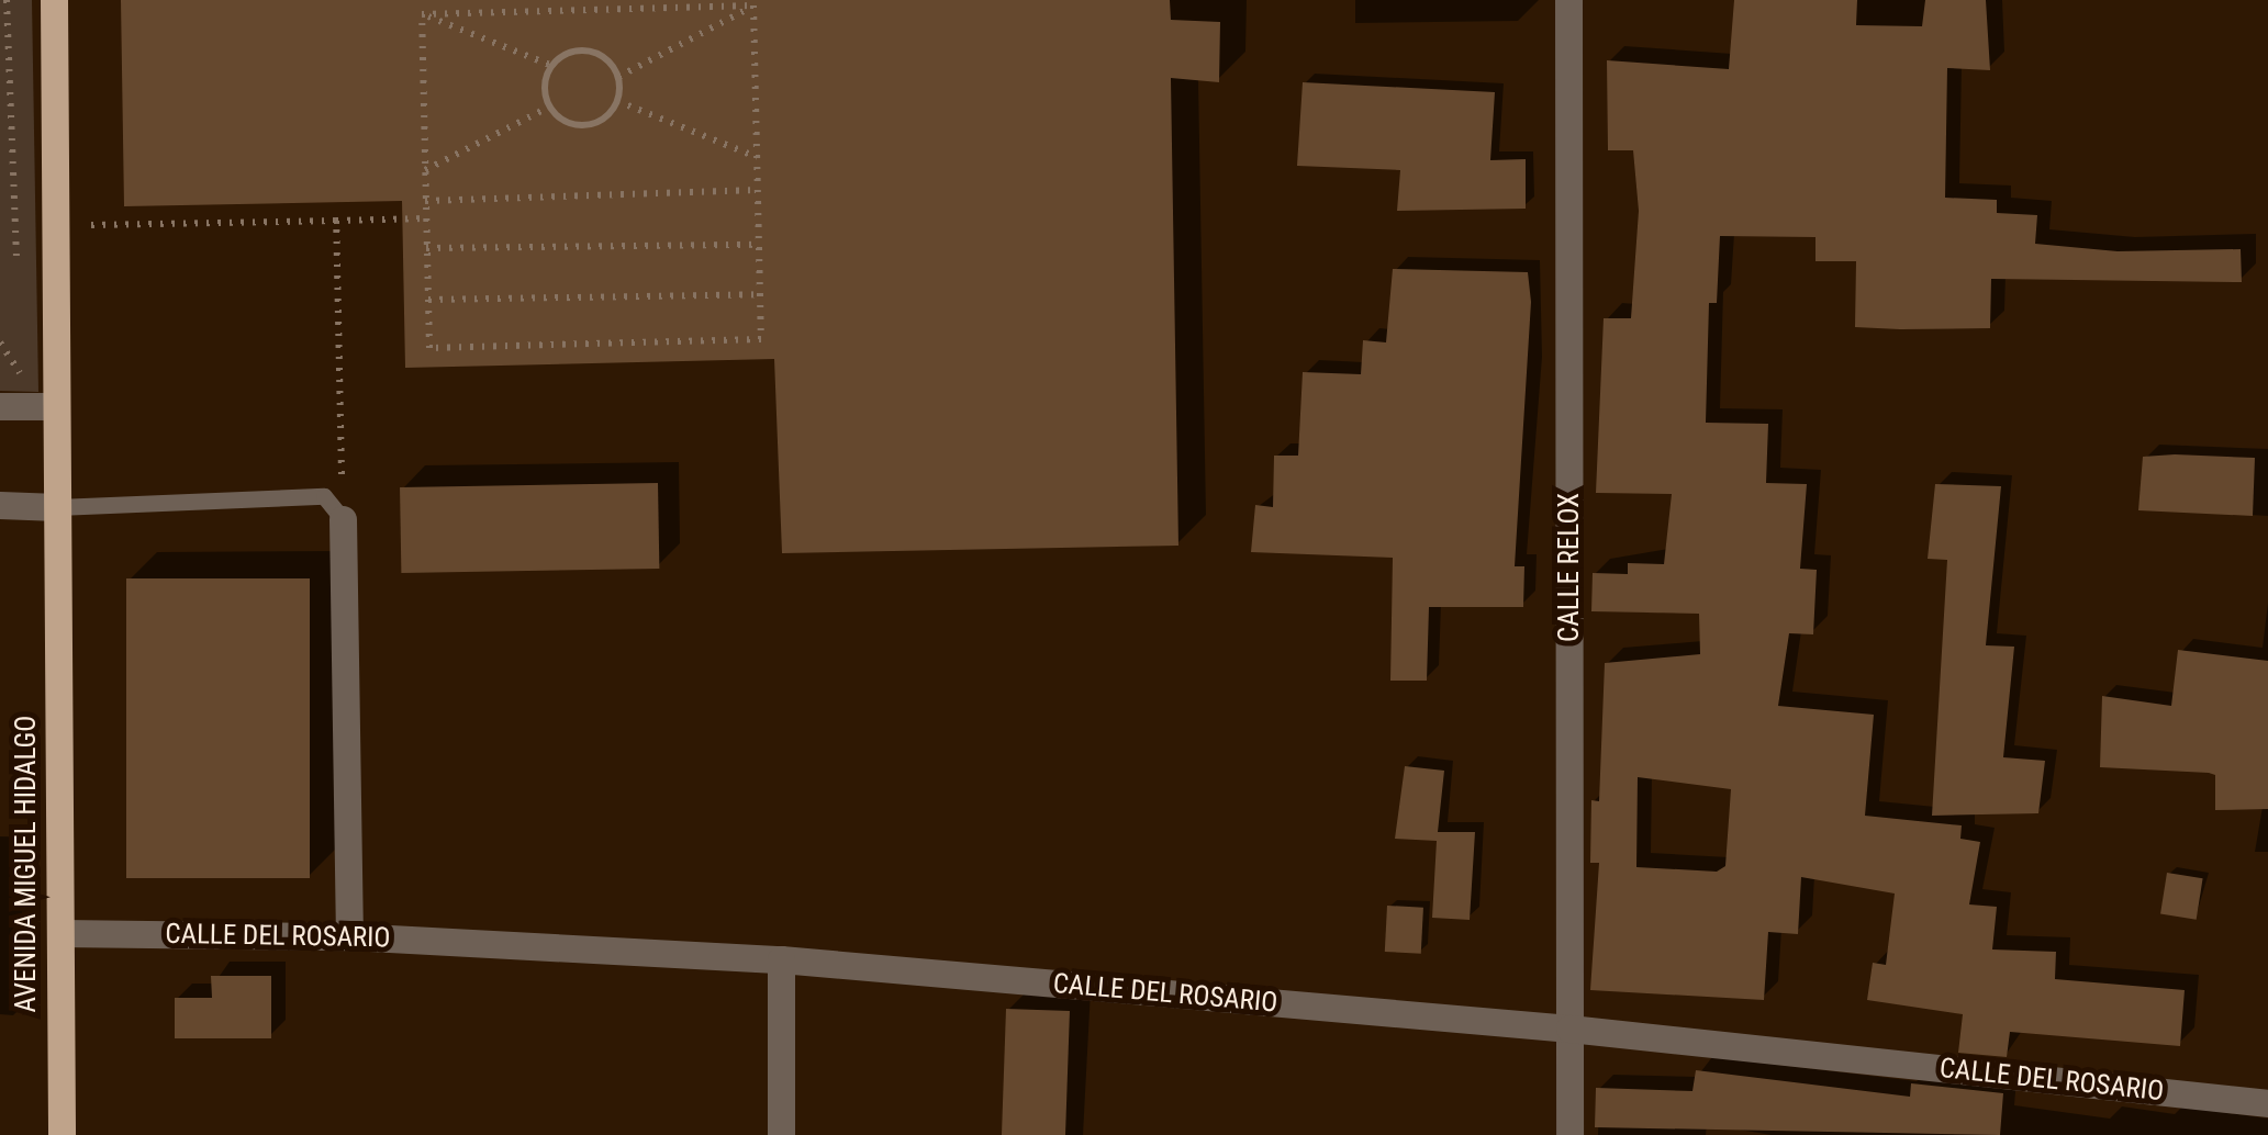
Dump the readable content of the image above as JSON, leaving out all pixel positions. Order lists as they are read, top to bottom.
{
  "streets": {
    "main road": ["AVENIDA MIGUEL HIDALGO"],
    "street": ["CALLE RELOX", "CALLE DEL ROSARIO"]
  },
  "crossings": [
    ["CALLE RELOX", "CALLE DEL ROSARIO"],
    ["AVENIDA MIGUEL HIDALGO", "CALLE DEL ROSARIO"]
  ]
}
